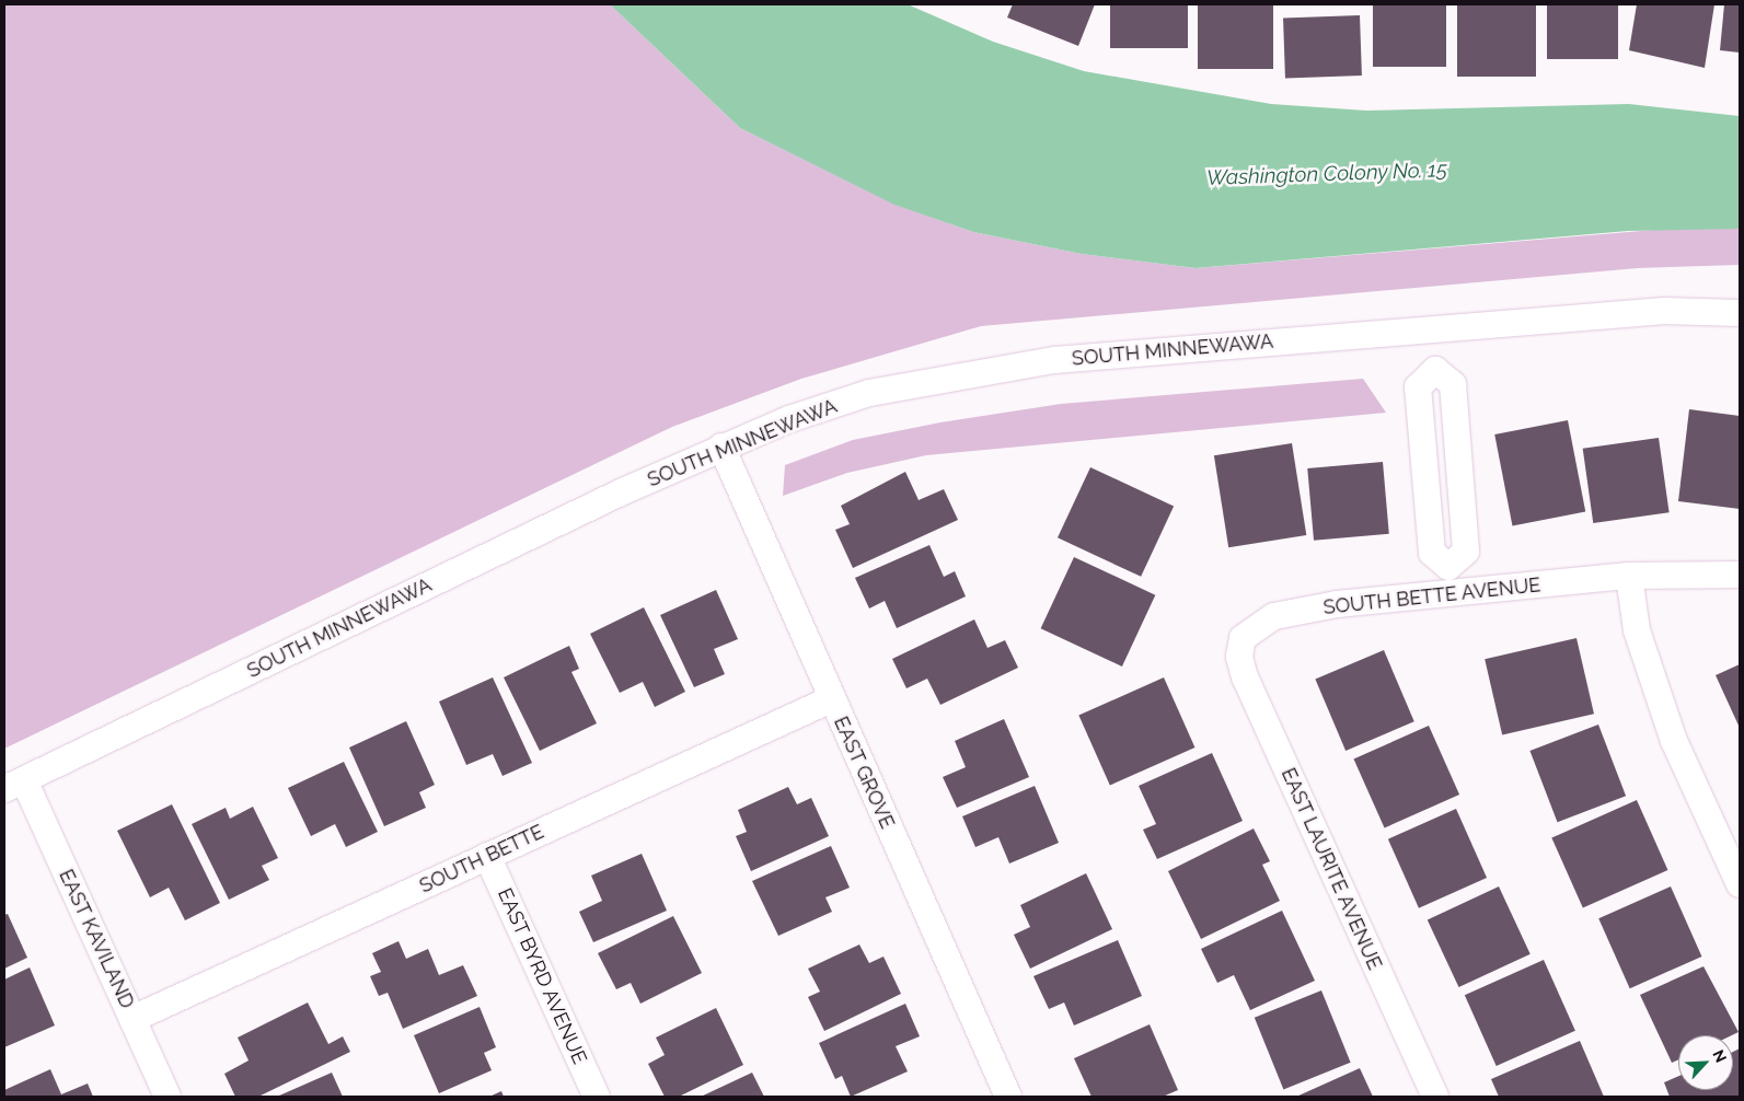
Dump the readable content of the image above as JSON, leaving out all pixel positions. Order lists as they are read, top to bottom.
{
  "streets": {
    "street": [
      "SOUTH MINNEWAWA",
      "SOUTH BETTE AVENUE",
      "EAST GROVE",
      "SOUTH BETTE",
      "EAST LAURITE AVENUE",
      "EAST KAVILAND",
      "EAST BYRD AVENUE"
    ]
  },
  "crossings": [
    ["SOUTH MINNEWAWA", "EAST GROVE"],
    ["SOUTH MINNEWAWA", "EAST KAVILAND"],
    ["SOUTH BETTE AVENUE", "EAST LAURITE AVENUE"],
    ["EAST GROVE", "SOUTH BETTE"],
    ["SOUTH BETTE", "EAST KAVILAND"],
    ["SOUTH BETTE", "EAST BYRD AVENUE"]
  ],
  "water": ["Washington Colony No. 15"],
  "north": "top right"
}
